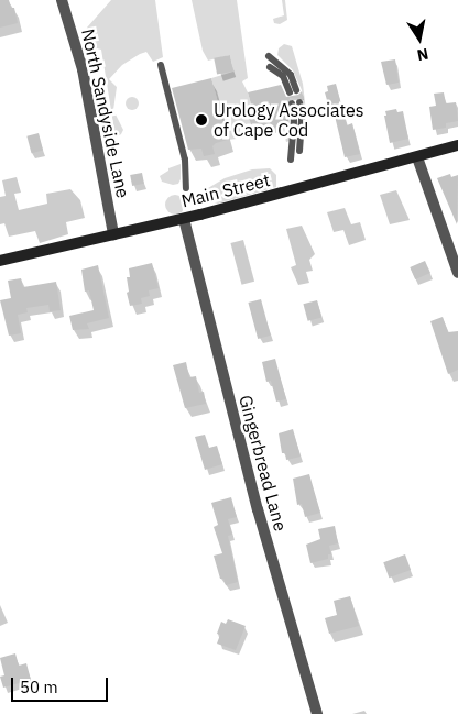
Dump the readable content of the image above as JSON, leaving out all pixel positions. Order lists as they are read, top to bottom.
{
  "streets": {
    "main road": ["Main Street"],
    "street": ["North Sandyside Lane", "Gingerbread Lane"]
  },
  "crossings": [
    ["North Sandyside Lane", "Main Street"],
    ["Main Street", "Gingerbread Lane"]
  ],
  "places": ["Urology Associates of Cape Cod"],
  "scale_bar": "50 m",
  "north": "bottom"
}
